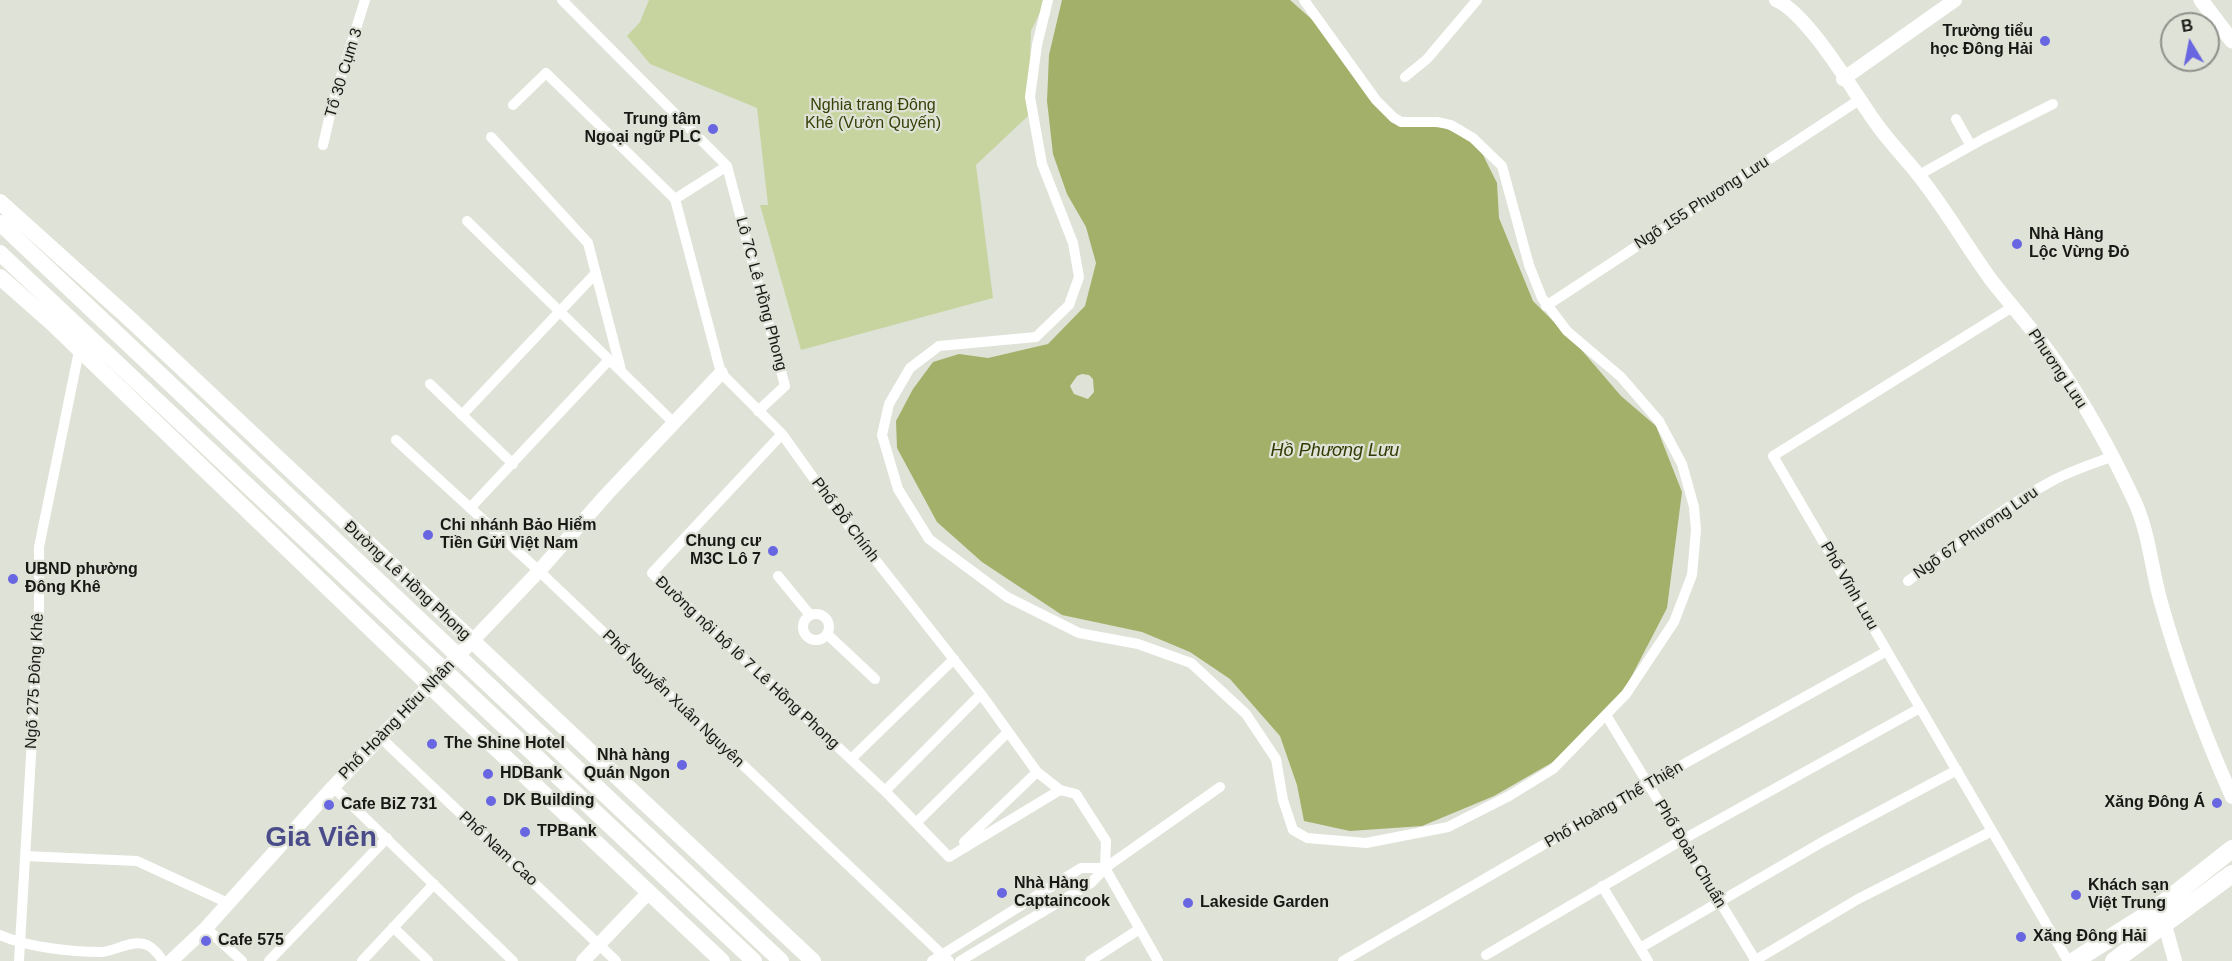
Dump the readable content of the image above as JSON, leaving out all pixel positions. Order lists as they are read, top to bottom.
{
  "streets": {
    "main road": ["Đường Lê Hồng Phong"],
    "street": [
      "Tổ 30 Cụm 3",
      "Ngõ 155 Phương Lưu",
      "Lô 7C Lê Hồng Phong",
      "Phương Lưu",
      "Phố Đỗ Chính",
      "Ngõ 67 Phương Lưu",
      "Phố Vĩnh Lưu",
      "Đường nội bộ lô 7 Lê Hồng Phong",
      "Ngõ 275 Đông Khê",
      "Phố Nguyễn Xuân Nguyên",
      "Phố Hoàng Hữu Nhân",
      "Phố Hoàng Thế Thiện",
      "Phố Nam Cao",
      "Phố Đoàn Chuẩn"
    ]
  },
  "crossings": [
    ["Ngõ 155 Phương Lưu", "Phương Lưu"],
    ["Lô 7C Lê Hồng Phong", "Phố Đỗ Chính"],
    ["Phương Lưu", "Ngõ 67 Phương Lưu"],
    ["Phương Lưu", "Phố Vĩnh Lưu"],
    ["Phố Đỗ Chính", "Đường nội bộ lô 7 Lê Hồng Phong"],
    ["Phố Đỗ Chính", "Phố Hoàng Hữu Nhân"],
    ["Đường Lê Hồng Phong", "Phố Hoàng Hữu Nhân"],
    ["Phố Vĩnh Lưu", "Phố Hoàng Thế Thiện"],
    ["Phố Nguyễn Xuân Nguyên", "Phố Hoàng Hữu Nhân"],
    ["Phố Hoàng Hữu Nhân", "Phố Nam Cao"],
    ["Phố Hoàng Thế Thiện", "Phố Đoàn Chuẩn"]
  ],
  "districts": ["Gia Viên"],
  "water": ["Hồ Phương Lưu"],
  "parks": ["Nghia trang Đông Khê (Vườn Quyến)"],
  "places": [
    "Trường tiểu học Đông Hải",
    "Trung tâm Ngoại ngữ PLC",
    "Nhà Hàng Lộc Vừng Đỏ",
    "Chi nhánh Bảo Hiểm Tiền Gửi Việt Nam",
    "Chung cư M3C Lô 7",
    "UBND phường Đông Khê",
    "The Shine Hotel",
    "Nhà hàng Quán Ngon",
    "HDBank",
    "DK Building",
    "Xăng Đông Á",
    "Cafe BiZ 731",
    "TPBank",
    "Nhà Hàng Captaincook",
    "Khách sạn Việt Trung",
    "Lakeside Garden",
    "Xăng Đông Hải",
    "Cafe 575"
  ],
  "north": "top"
}
